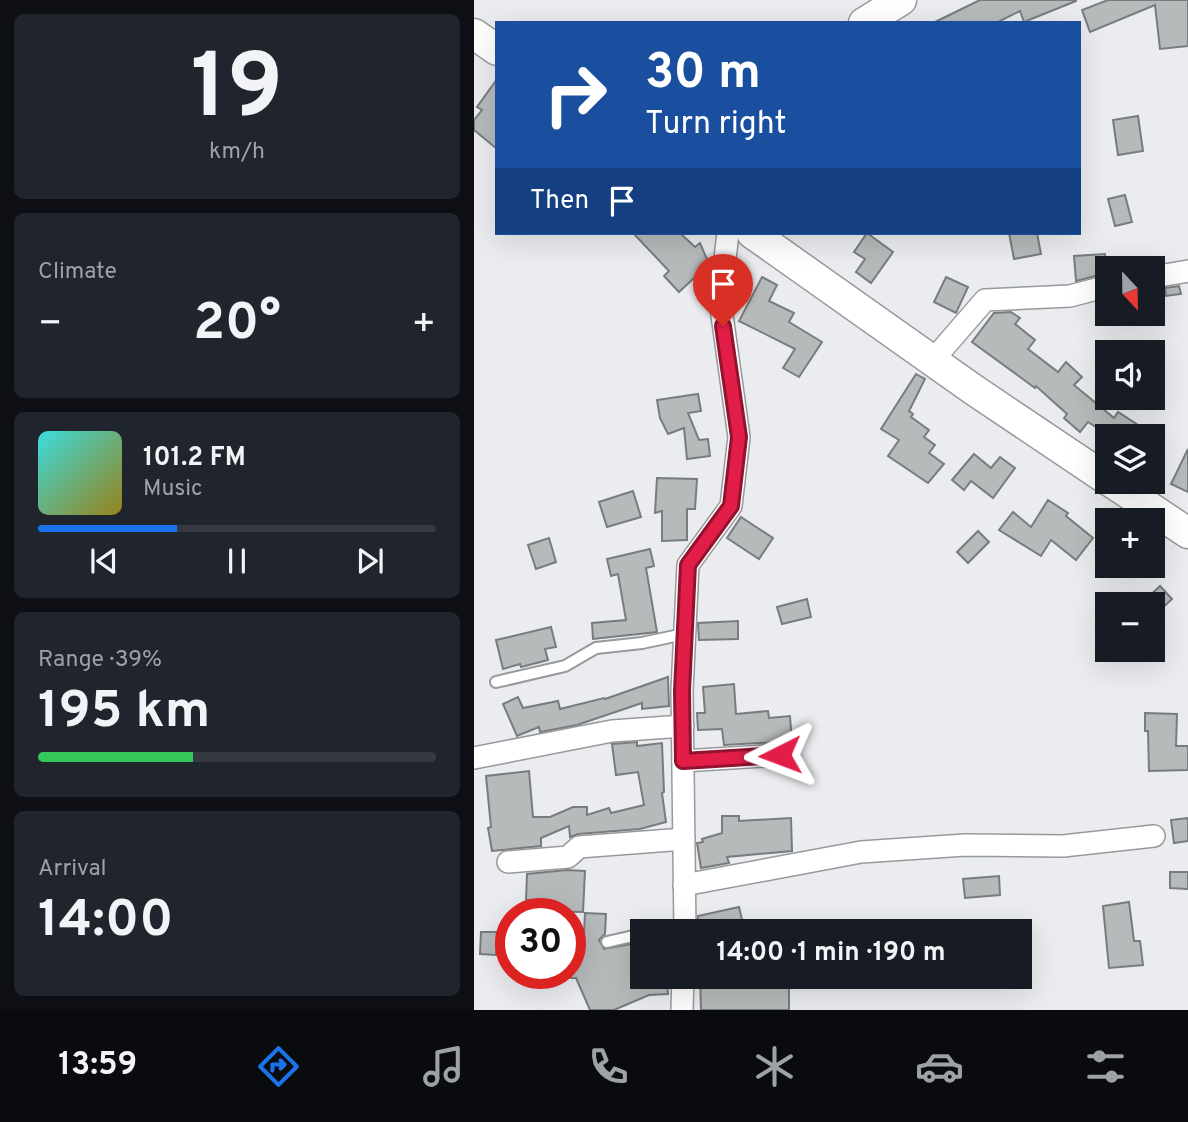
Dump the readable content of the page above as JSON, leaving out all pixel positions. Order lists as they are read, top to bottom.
{
  "north": "bottom",
  "page": {
    "tile": [
      ["19", "km/h"],
      "Climate",
      ["Range · 39%", "195 km"],
      ["Arrival", "14:00"]
    ],
    "turn": ["30 m", "Turn right"],
    "then": "Then",
    "map_buttons": ["+", "−"],
    "heat": ["−", "20°", "+"],
    "song": ["101.2 FM", "Music"],
    "limit": "30",
    "trip": "14:00 · 1 min · 190 m",
    "tabs": "13:59"
  }
}
